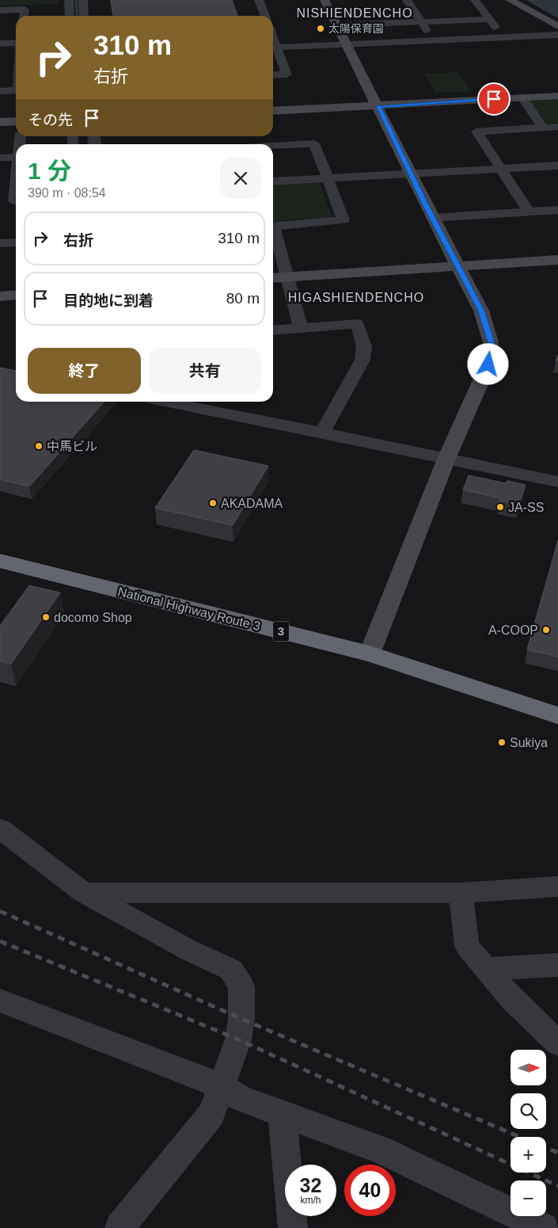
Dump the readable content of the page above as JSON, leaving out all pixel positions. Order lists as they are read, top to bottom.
{
  "streets": {
    "highway": ["National Highway Route 3", "3"]
  },
  "districts": ["NISHIENDENCHO", "HIGASHIENDENCHO"],
  "places": [
    "太陽保育園",
    "中馬ビル",
    "AKADAMA",
    "JA-SS",
    "docomo Shop",
    "A-COOP",
    "Sukiya"
  ],
  "north": "right",
  "page": {
    "turn": ["310 m", "右折"],
    "then": "その先",
    "heading": ["1 分", "390 m · 08:54"],
    "list": [
      {
        "name": "右折",
        "value": "310 m"
      },
      {
        "name": "目的地に到着",
        "value": "80 m"
      }
    ],
    "buttons": ["終了", "共有"],
    "map_buttons": ["+", "−"],
    "speed": "32 km/h",
    "limit": "40"
  }
}
